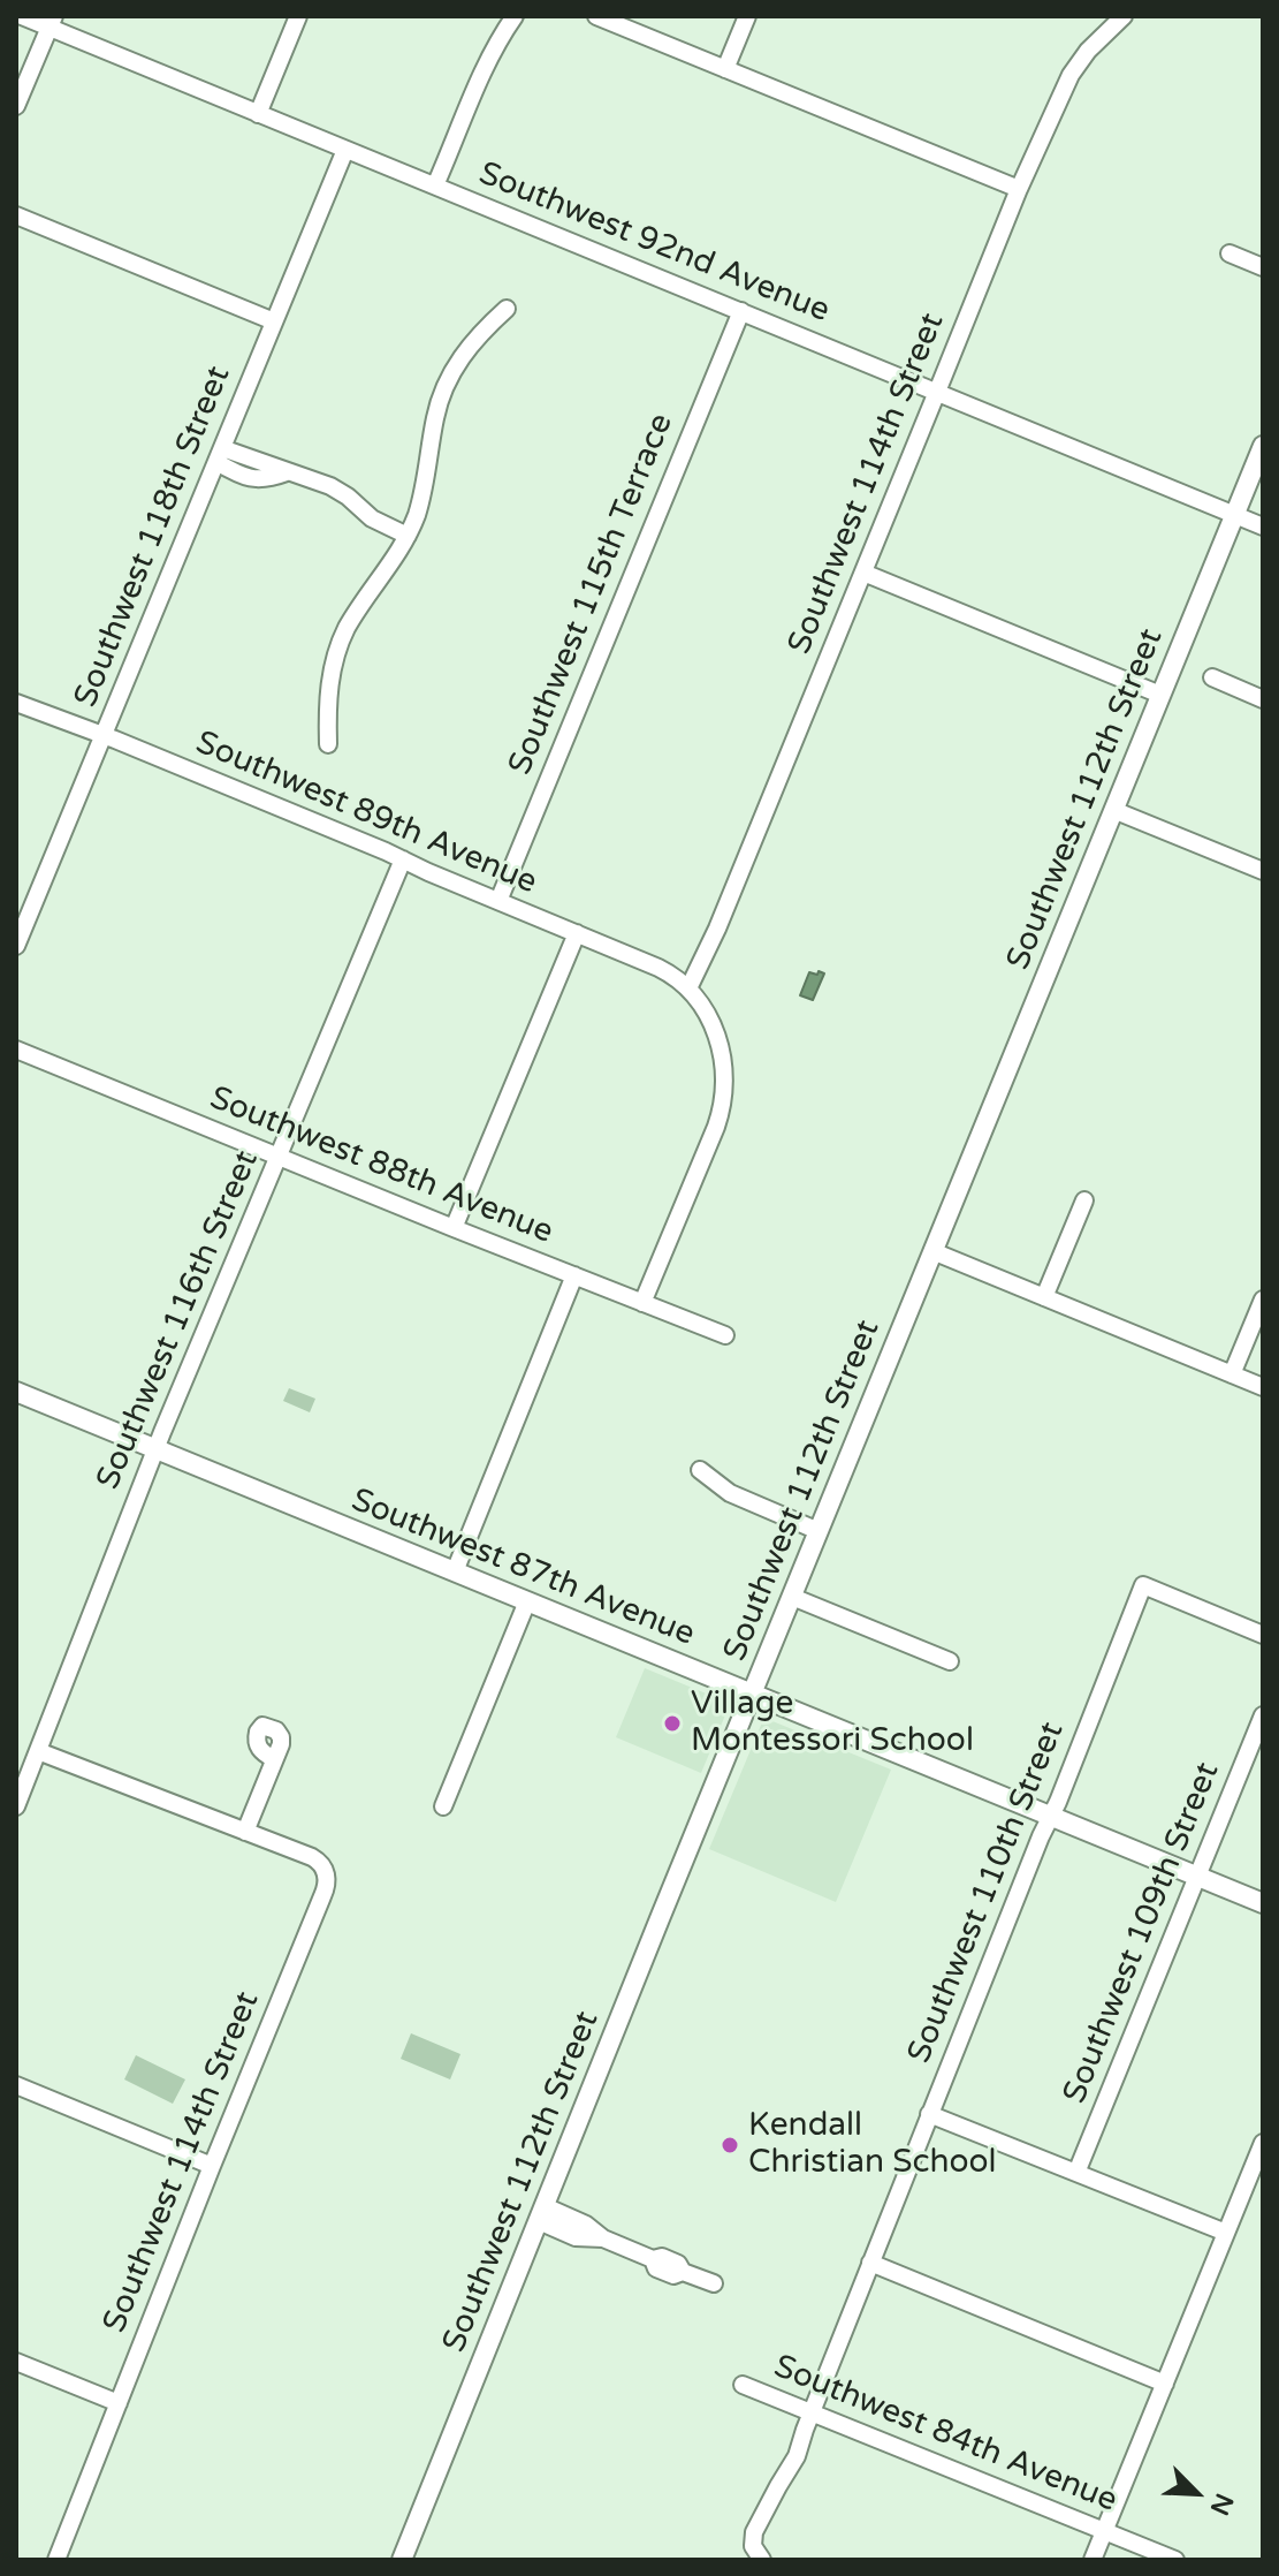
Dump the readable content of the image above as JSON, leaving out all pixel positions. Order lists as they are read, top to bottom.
{
  "streets": {
    "main road": ["Southwest 112th Street", "Southwest 87th Avenue"],
    "street": [
      "Southwest 92nd Avenue",
      "Southwest 114th Street",
      "Southwest 118th Street",
      "Southwest 115th Terrace",
      "Southwest 89th Avenue",
      "Southwest 88th Avenue",
      "Southwest 116th Street",
      "Southwest 110th Street",
      "Southwest 109th Street",
      "Southwest 84th Avenue"
    ]
  },
  "crossings": [
    ["Southwest 92nd Avenue", "Southwest 114th Street"],
    ["Southwest 92nd Avenue", "Southwest 118th Street"],
    ["Southwest 92nd Avenue", "Southwest 115th Terrace"],
    ["Southwest 92nd Avenue", "Southwest 112th Street"],
    ["Southwest 114th Street", "Southwest 89th Avenue"],
    ["Southwest 114th Street", "Southwest 116th Street"],
    ["Southwest 118th Street", "Southwest 89th Avenue"],
    ["Southwest 115th Terrace", "Southwest 89th Avenue"],
    ["Southwest 112th Street", "Southwest 87th Avenue"],
    ["Southwest 89th Avenue", "Southwest 116th Street"],
    ["Southwest 88th Avenue", "Southwest 116th Street"],
    ["Southwest 116th Street", "Southwest 87th Avenue"],
    ["Southwest 87th Avenue", "Southwest 110th Street"],
    ["Southwest 87th Avenue", "Southwest 109th Street"],
    ["Southwest 110th Street", "Southwest 84th Avenue"]
  ],
  "places": ["Village Montessori School", "Kendall Christian School"],
  "north": "bottom right"
}
